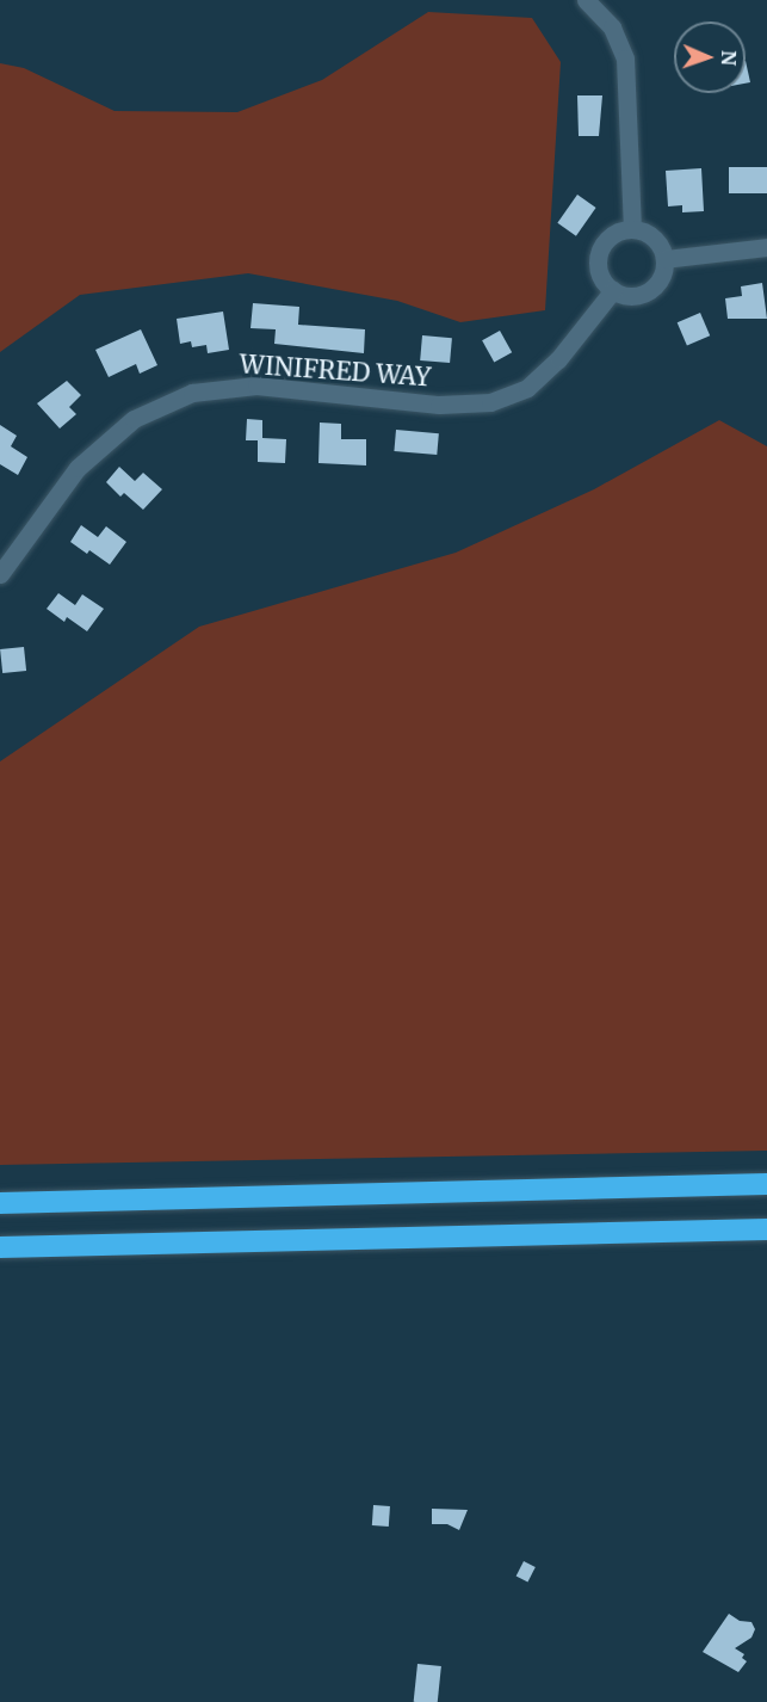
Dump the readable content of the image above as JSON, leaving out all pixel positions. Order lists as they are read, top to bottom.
{
  "streets": {
    "street": ["WINIFRED WAY"]
  },
  "north": "right"
}
